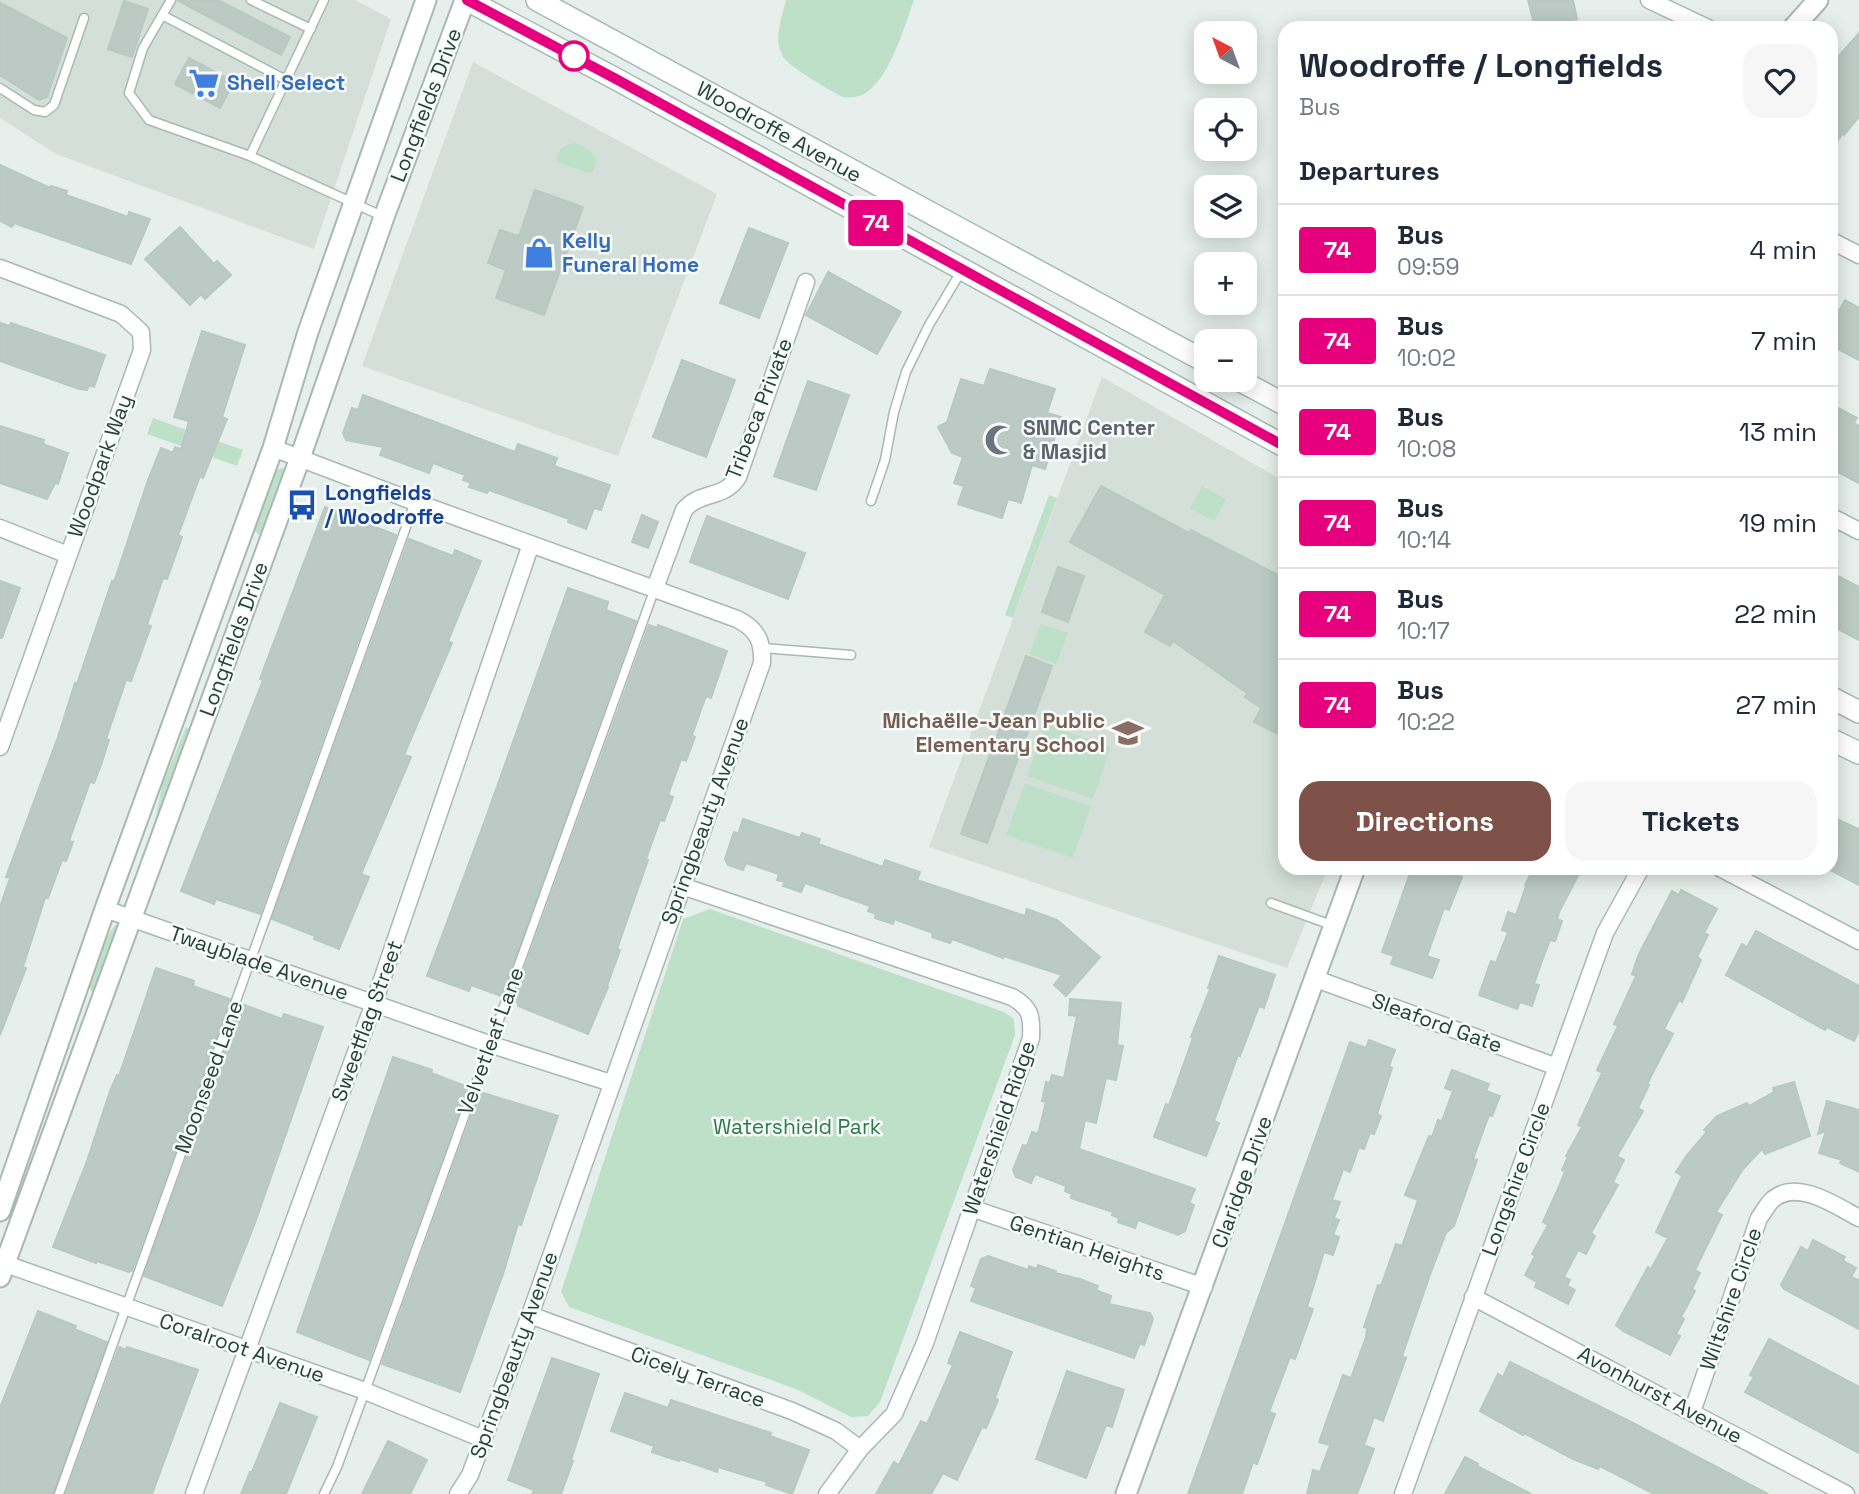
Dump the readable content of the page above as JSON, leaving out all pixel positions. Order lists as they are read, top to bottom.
{
  "streets": {
    "main road": ["Woodroffe Avenue"],
    "street": [
      "Longfields Drive",
      "Tribeca Private",
      "Woodpark Way",
      "Springbeauty Avenue",
      "Twayblade Avenue",
      "Sweetflag Street",
      "Sleaford Gate",
      "Watershield Ridge",
      "Longshire Circle",
      "Claridge Drive",
      "Gentian Heights",
      "Wiltshire Circle",
      "Coralroot Avenue",
      "Cicely Terrace",
      "Avonhurst Avenue"
    ],
    "lane": ["Velvetleaf Lane", "Moonseed Lane"]
  },
  "crossings": [
    ["Longfields Drive", "Woodroffe Avenue"],
    ["Longfields Drive", "Twayblade Avenue"],
    ["Longfields Drive", "Coralroot Avenue"],
    ["Tribeca Private", "Velvetleaf Lane"],
    ["Springbeauty Avenue", "Twayblade Avenue"],
    ["Springbeauty Avenue", "Watershield Ridge"],
    ["Springbeauty Avenue", "Coralroot Avenue"],
    ["Springbeauty Avenue", "Cicely Terrace"],
    ["Twayblade Avenue", "Sweetflag Street"],
    ["Twayblade Avenue", "Velvetleaf Lane"],
    ["Twayblade Avenue", "Moonseed Lane"],
    ["Sweetflag Street", "Coralroot Avenue"],
    ["Sleaford Gate", "Longshire Circle"],
    ["Sleaford Gate", "Claridge Drive"],
    ["Velvetleaf Lane", "Coralroot Avenue"],
    ["Moonseed Lane", "Coralroot Avenue"],
    ["Watershield Ridge", "Gentian Heights"],
    ["Watershield Ridge", "Cicely Terrace"],
    ["Longshire Circle", "Avonhurst Avenue"],
    ["Claridge Drive", "Gentian Heights"],
    ["Wiltshire Circle", "Avonhurst Avenue"]
  ],
  "parks": ["Watershield Park"],
  "places": {
    "supermarket": ["Shell Select"],
    "shop": ["Kelly Funeral Home"],
    "mosque": ["SNMC Center & Masjid"],
    "bus stop": ["Longfields / Woodroffe"],
    "school or university": ["Michaëlle-Jean Public Elementary School"]
  },
  "lines": ["bus line 74"],
  "north": "top left",
  "page": {
    "on_map": "74",
    "map_buttons": ["+", "−"],
    "heading": [
      ["Woodroffe / Longfields", "Bus"],
      "Departures"
    ],
    "list": [
      {
        "mark": "74",
        "name": "Bus",
        "note": "09:59",
        "value": "4 min"
      },
      {
        "mark": "74",
        "name": "Bus",
        "note": "10:02",
        "value": "7 min"
      },
      {
        "mark": "74",
        "name": "Bus",
        "note": "10:08",
        "value": "13 min"
      },
      {
        "mark": "74",
        "name": "Bus",
        "note": "10:14",
        "value": "19 min"
      },
      {
        "mark": "74",
        "name": "Bus",
        "note": "10:17",
        "value": "22 min"
      },
      {
        "mark": "74",
        "name": "Bus",
        "note": "10:22",
        "value": "27 min"
      }
    ],
    "buttons": ["Directions", "Tickets"]
  }
}
